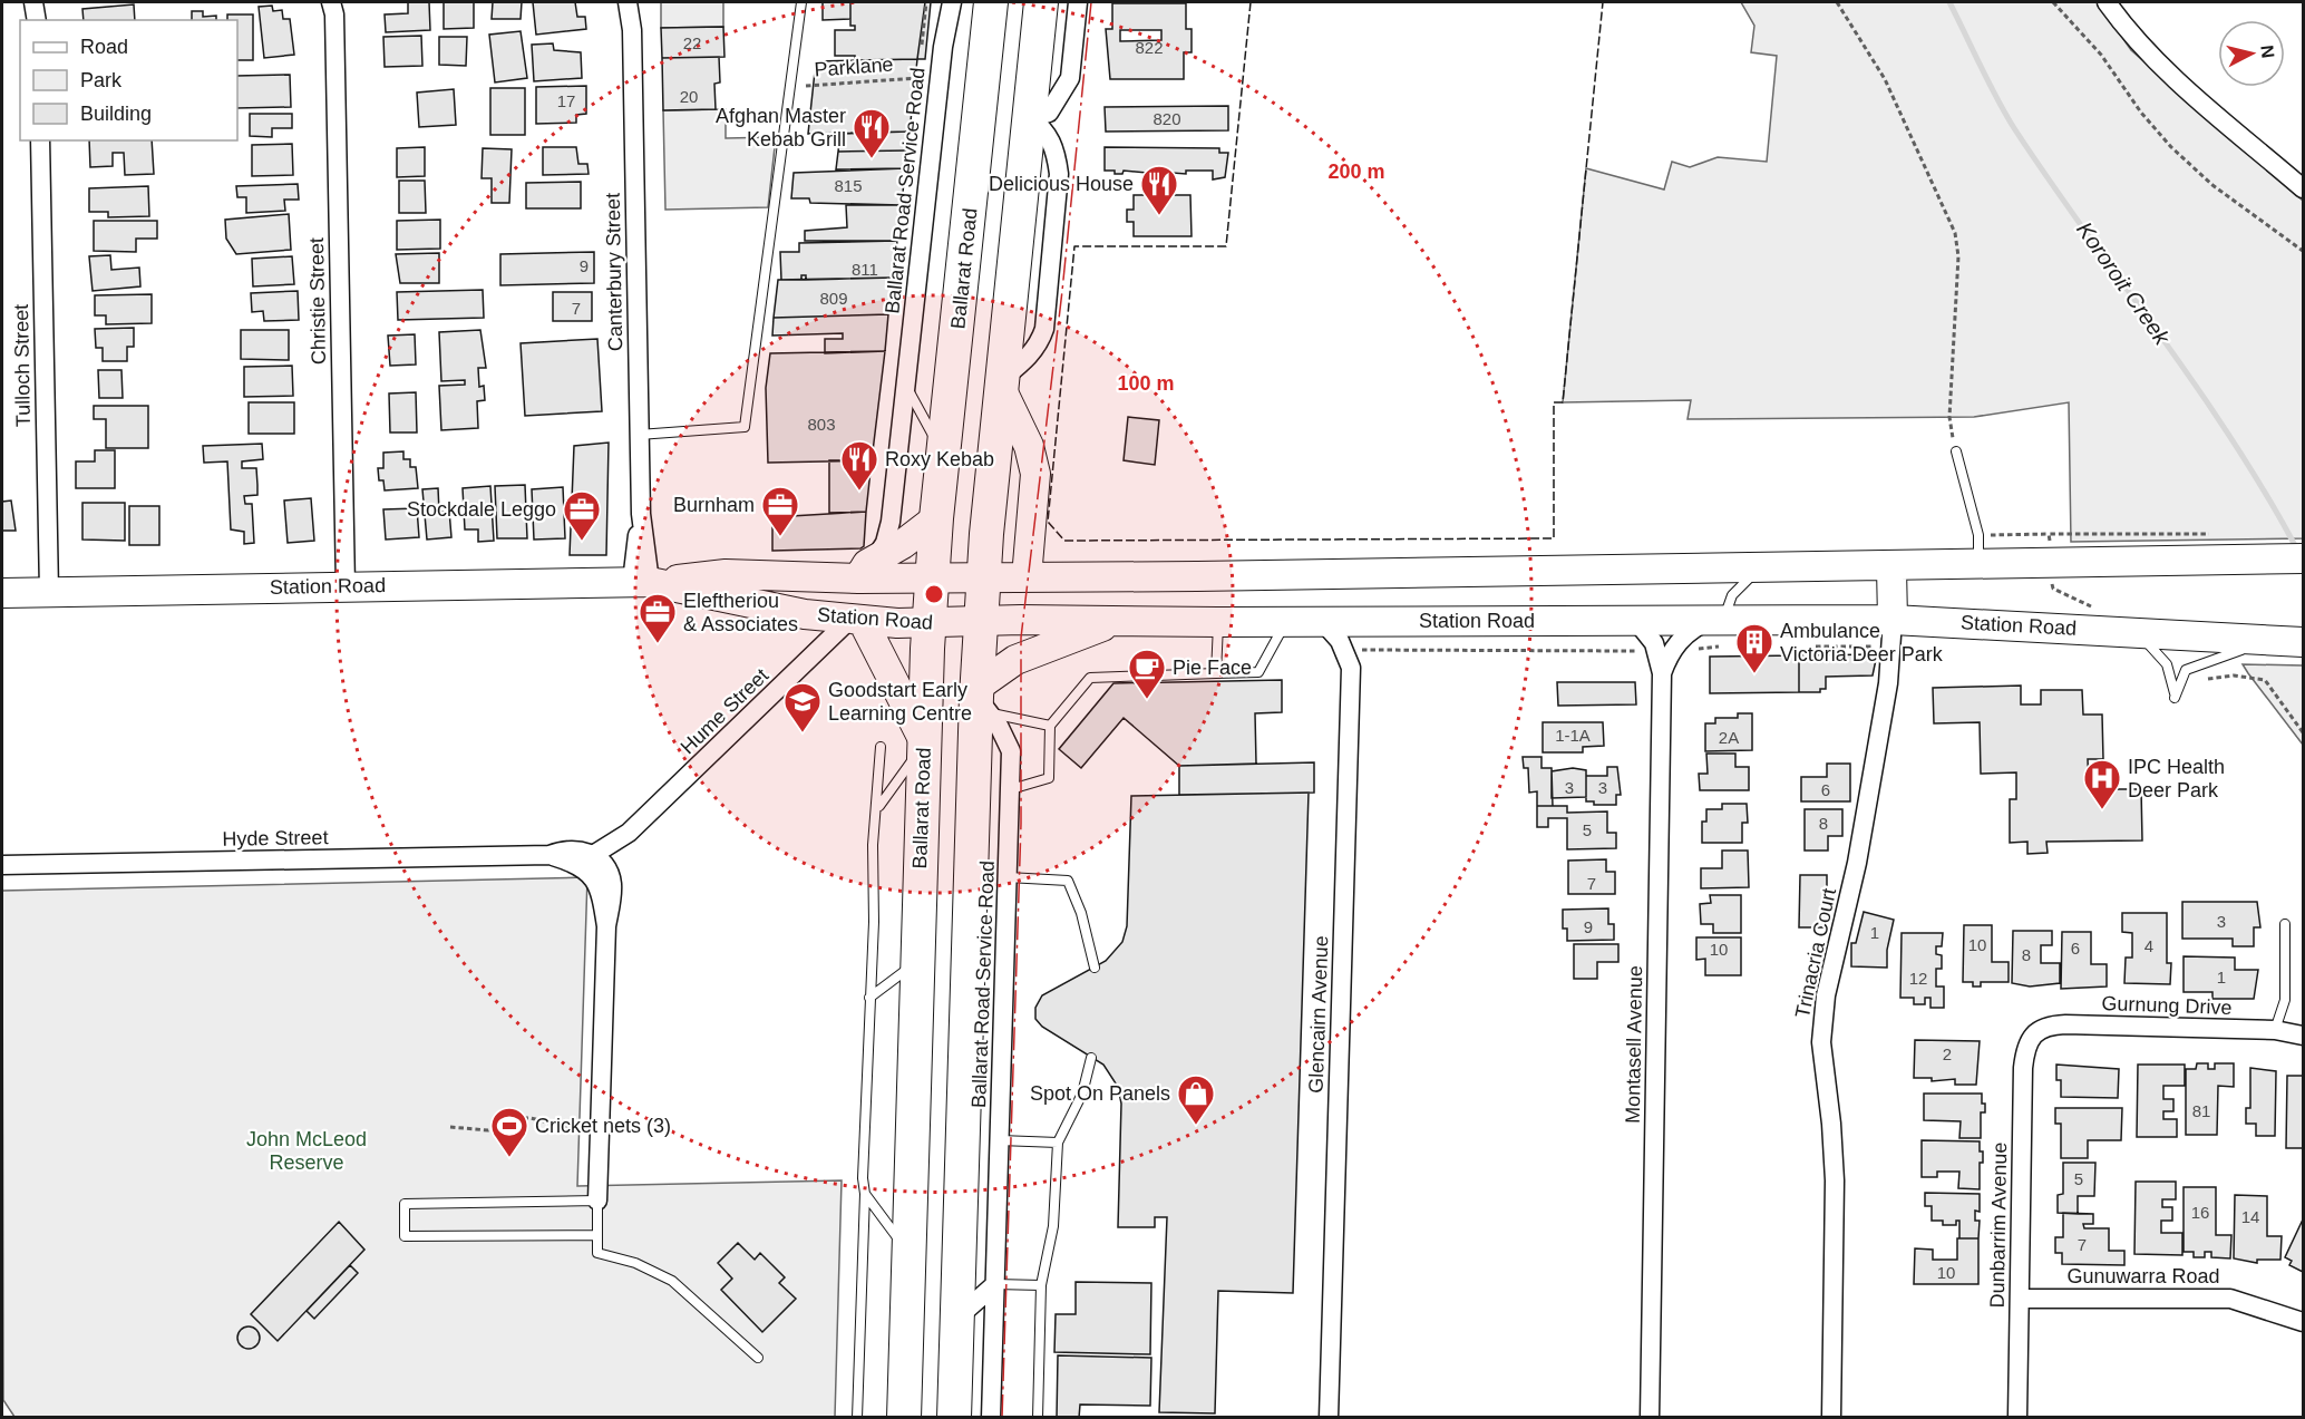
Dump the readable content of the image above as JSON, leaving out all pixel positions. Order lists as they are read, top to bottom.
{
  "streets": {
    "highway": ["Ballarat Road"],
    "main road": ["Station Road"],
    "street": [
      "Ballarat Road Service Road",
      "Canterbury Street",
      "Christie Street",
      "Tulloch Street",
      "Hume Street",
      "Hyde Street",
      "Trinacria Court",
      "Gurnung Drive",
      "Glencairn Avenue",
      "Montasell Avenue",
      "Dunbarrim Avenue",
      "Gunuwarra Road"
    ],
    "path": ["Parklane"]
  },
  "crossings": [
    ["Ballarat Road Service Road", "Station Road"],
    ["Ballarat Road", "Station Road"],
    ["Canterbury Street", "Station Road"],
    ["Christie Street", "Station Road"],
    ["Tulloch Street", "Station Road"],
    ["Station Road", "Hume Street"],
    ["Station Road", "Trinacria Court"],
    ["Station Road", "Montasell Avenue"],
    ["Hume Street", "Hyde Street"],
    ["Gurnung Drive", "Dunbarrim Avenue"],
    ["Dunbarrim Avenue", "Gunuwarra Road"]
  ],
  "water": ["Kororoit Creek"],
  "parks": ["John McLeod Reserve"],
  "places": {
    "restaurant": ["Afghan Master Kebab Grill", "Delicious House", "Roxy Kebab"],
    "office": ["Burnham", "Stockdale Leggo", "Eleftheriou & Associates"],
    "building": ["Ambulance Victoria Deer Park"],
    "cafe": ["Pie Face"],
    "school or university": ["Goodstart Early Learning Centre"],
    "hospital": ["IPC Health Deer Park"],
    "shop": ["Spot On Panels"],
    "sports": ["Cricket nets (3)"]
  },
  "house_numbers": [
    "22",
    "822",
    "20",
    "17",
    "820",
    "815",
    "9",
    "811",
    "809",
    "7",
    "803",
    "1-1A",
    "2A",
    "3",
    "3",
    "6",
    "8",
    "5",
    "7",
    "3",
    "9",
    "1",
    "10",
    "4",
    "6",
    "10",
    "8",
    "1",
    "12",
    "2",
    "81",
    "5",
    "16",
    "14",
    "7",
    "10"
  ],
  "legend": ["Road", "Park", "Building"],
  "north": "right",
  "rings": ["200 m", "100 m"]
}
